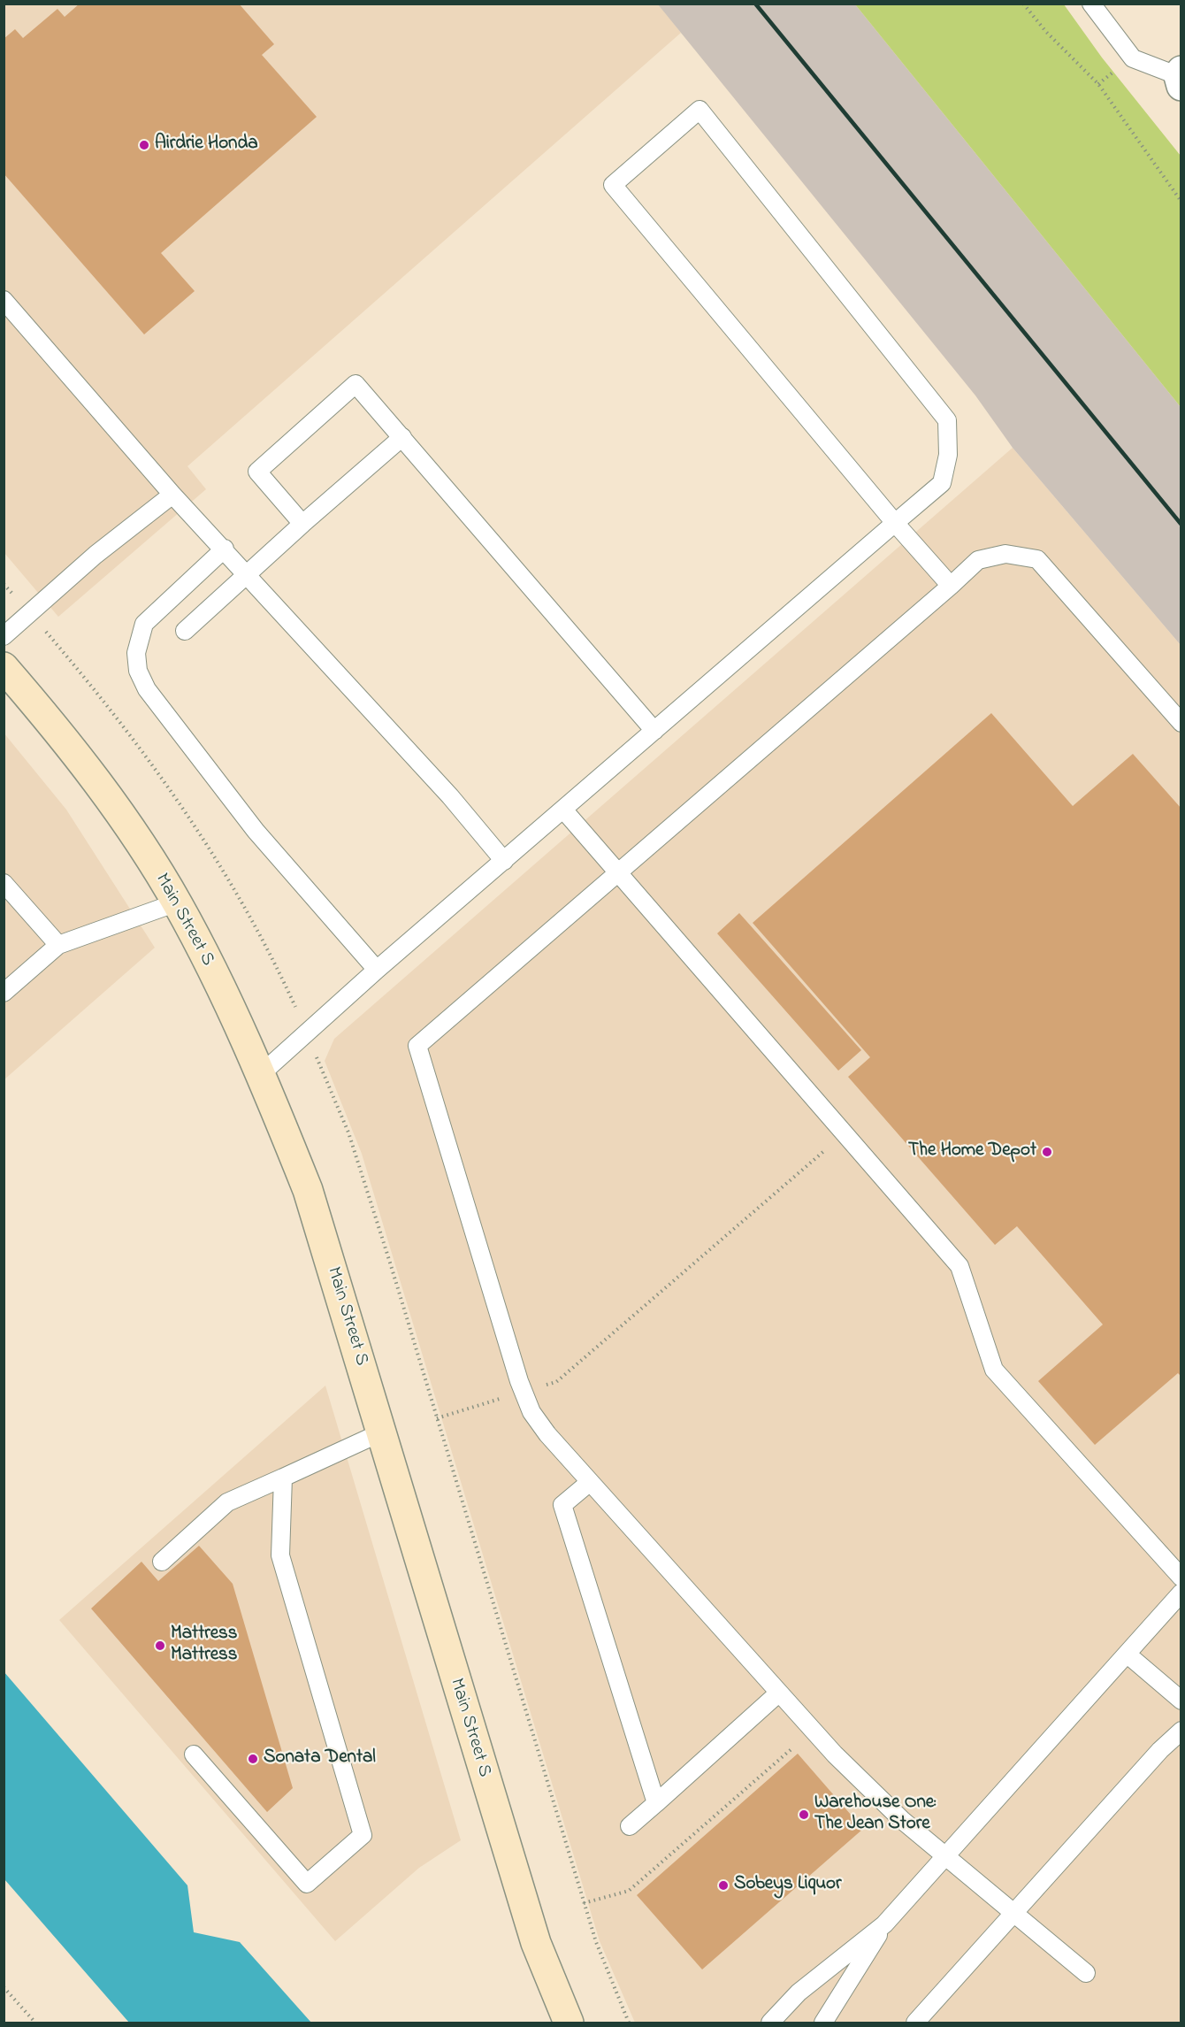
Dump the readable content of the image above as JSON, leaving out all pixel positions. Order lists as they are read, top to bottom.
{
  "streets": {
    "main road": ["Main Street S"]
  },
  "places": [
    "Airdrie Honda",
    "The Home Depot",
    "Mattress Mattress",
    "Sonata Dental",
    "Warehouse One: The Jean Store",
    "Sobeys Liquor"
  ]
}
